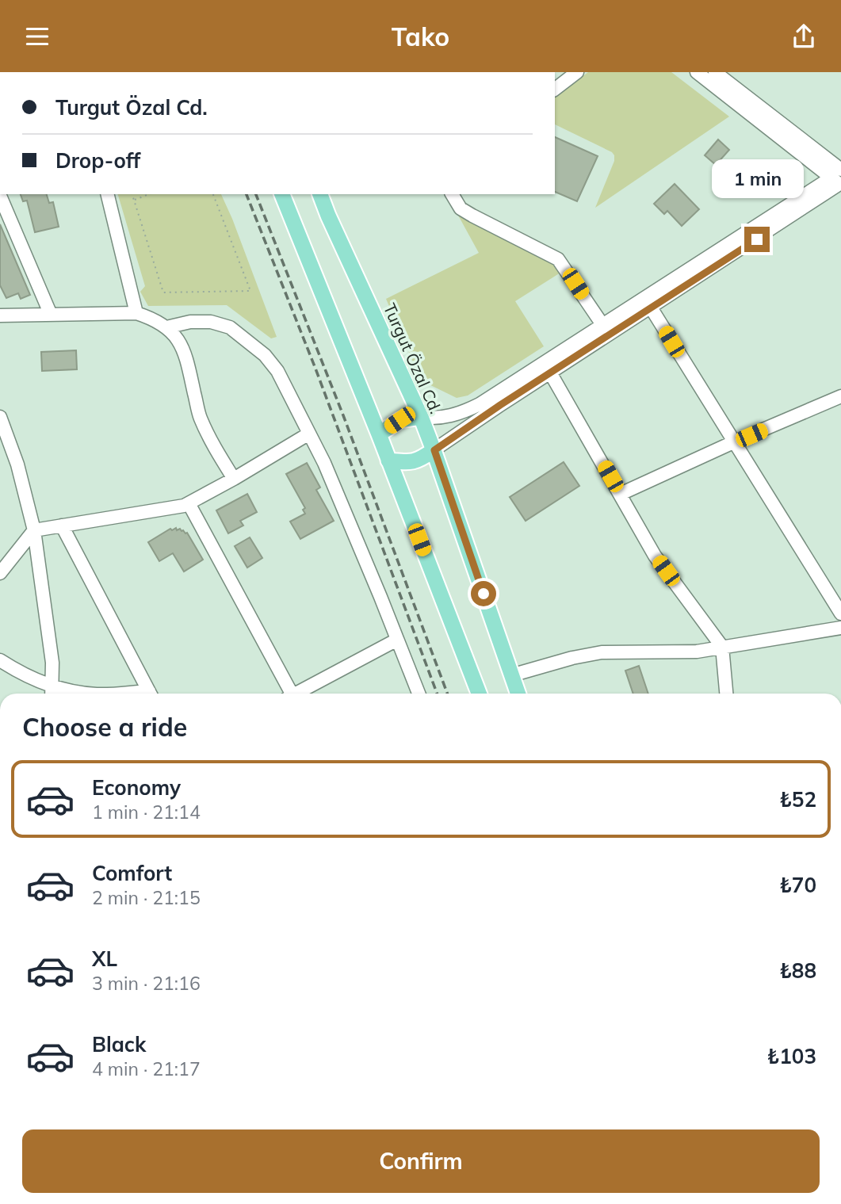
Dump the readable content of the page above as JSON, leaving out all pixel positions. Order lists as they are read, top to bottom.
{
  "streets": {
    "main road": ["Turgut Özal Cd."]
  },
  "page": {
    "header": "Tako",
    "banner": ["Turgut Özal Cd.", "Drop-off"],
    "bubble": "1 min",
    "heading": "Choose a ride",
    "list": [
      {
        "name": "Economy",
        "note": "1 min · 21:14",
        "value": "₺52"
      },
      {
        "name": "Comfort",
        "note": "2 min · 21:15",
        "value": "₺70"
      },
      {
        "name": "XL",
        "note": "3 min · 21:16",
        "value": "₺88"
      },
      {
        "name": "Black",
        "note": "4 min · 21:17",
        "value": "₺103"
      }
    ],
    "buttons": "Confirm"
  }
}
